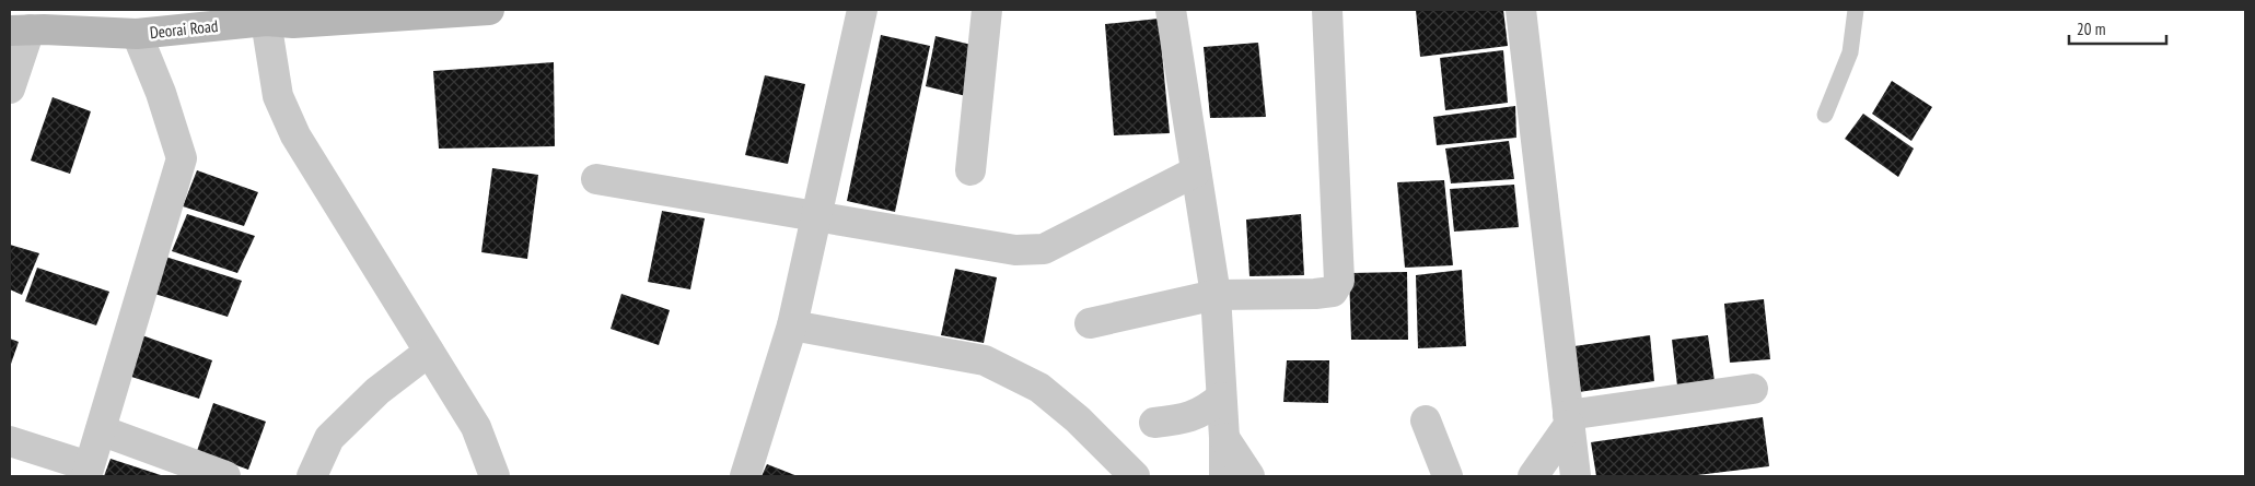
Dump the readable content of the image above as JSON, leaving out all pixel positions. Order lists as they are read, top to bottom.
{
  "streets": {
    "street": ["Deorai Road"]
  },
  "scale_bar": "20 m"
}
